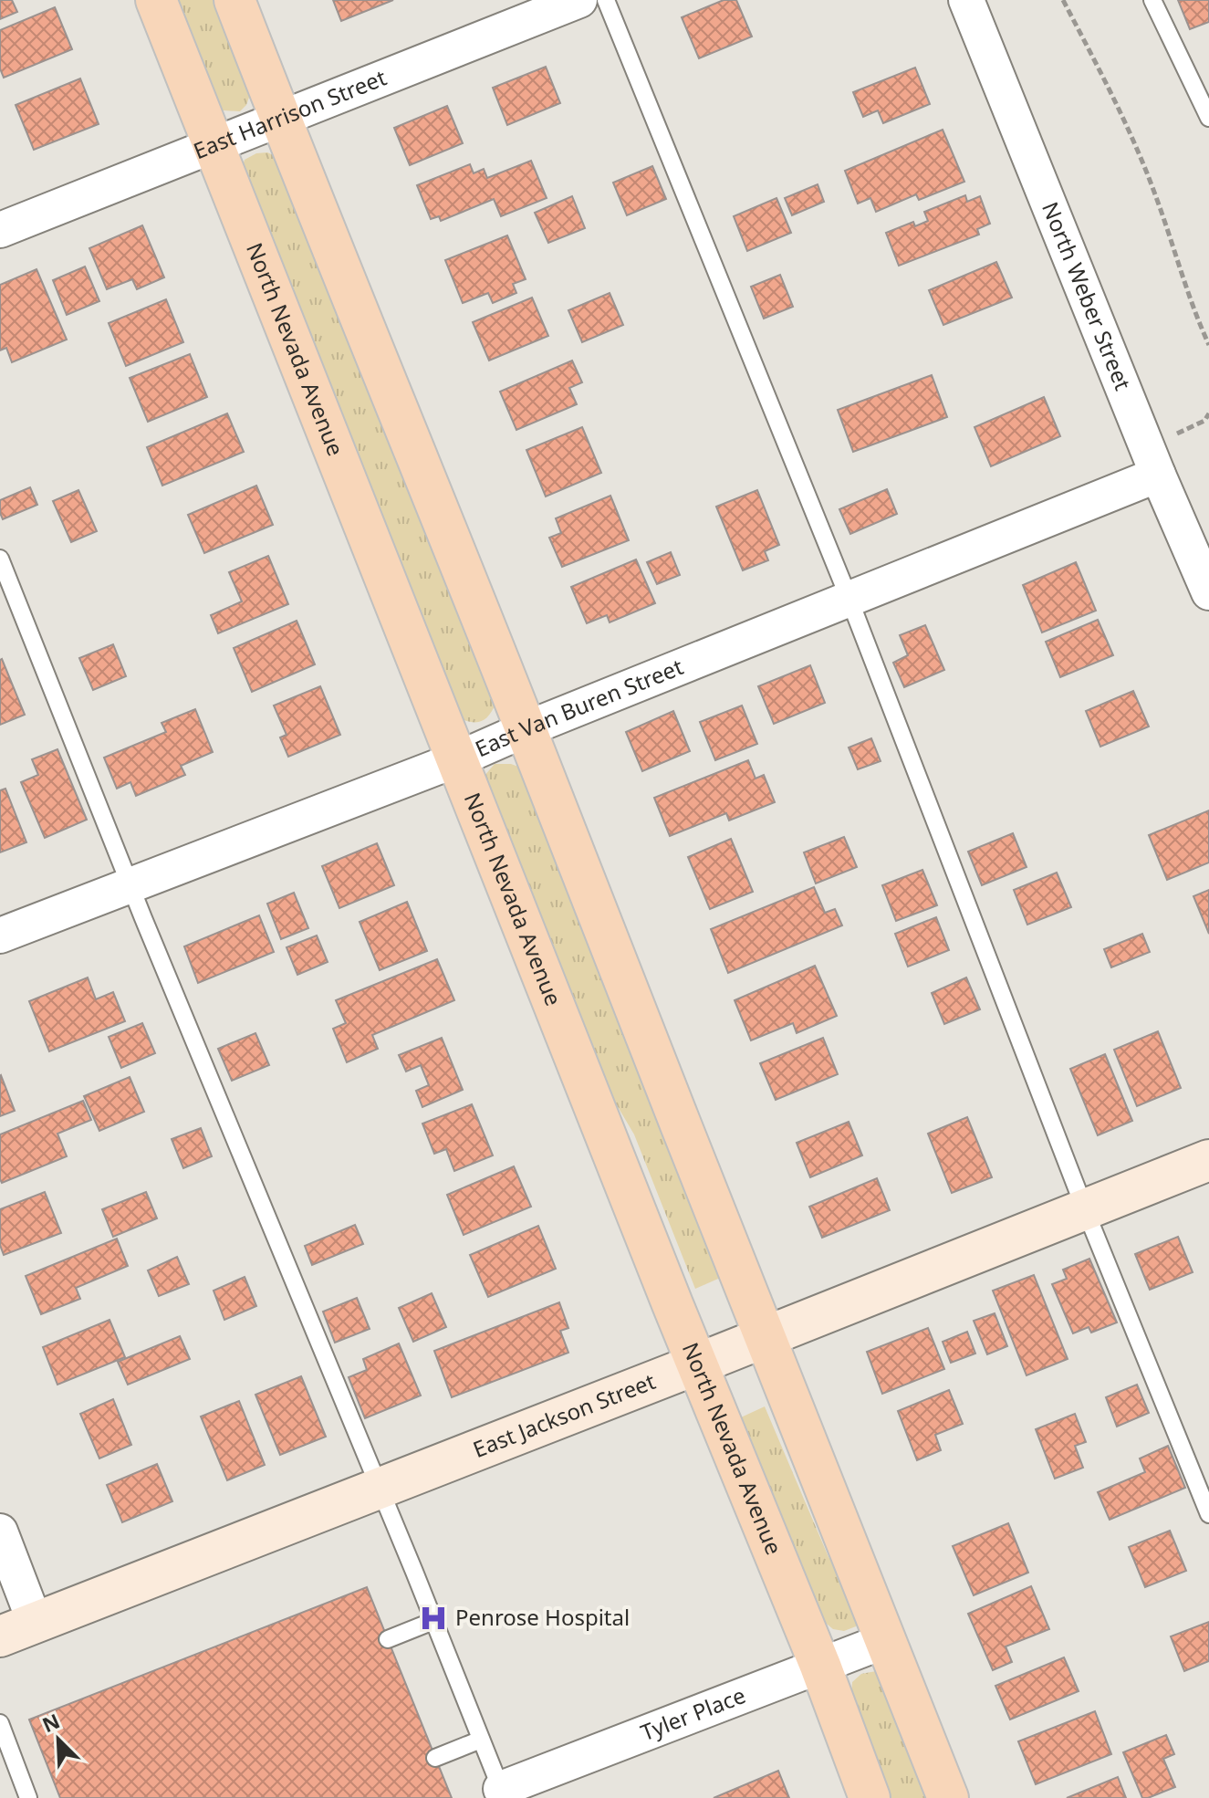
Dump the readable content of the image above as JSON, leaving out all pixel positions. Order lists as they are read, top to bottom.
{
  "streets": {
    "main road": ["North Nevada Avenue", "East Jackson Street"],
    "street": [
      "East Harrison Street",
      "North Weber Street",
      "East Van Buren Street",
      "Tyler Place"
    ]
  },
  "crossings": [
    ["East Harrison Street", "North Nevada Avenue"],
    ["North Weber Street", "East Van Buren Street"],
    ["North Nevada Avenue", "East Van Buren Street"],
    ["North Nevada Avenue", "East Jackson Street"],
    ["North Nevada Avenue", "Tyler Place"]
  ],
  "places": {
    "hospital": ["Penrose Hospital"]
  },
  "north": "top left"
}
